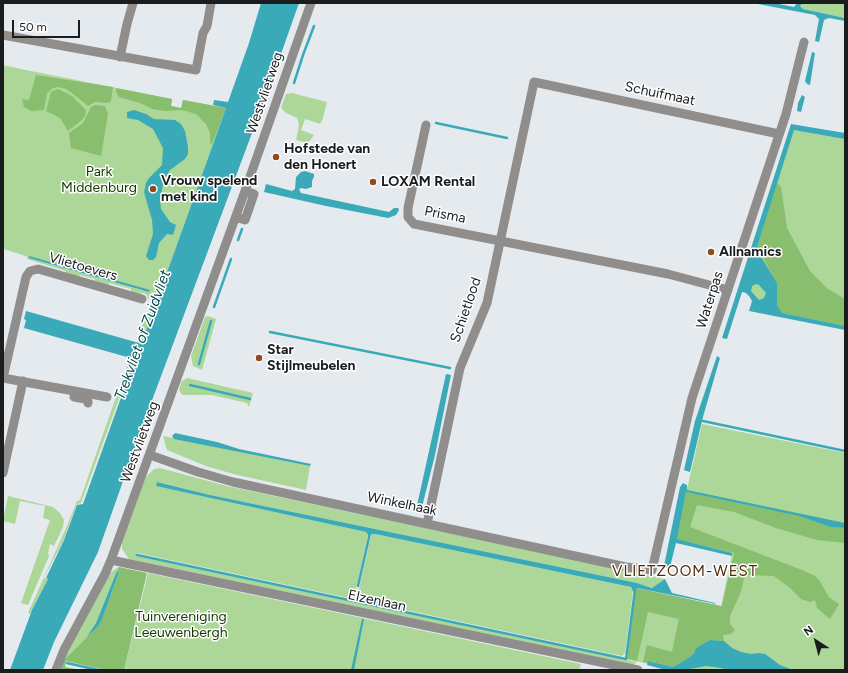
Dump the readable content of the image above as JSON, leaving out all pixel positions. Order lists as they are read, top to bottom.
{
  "streets": {
    "street": [
      "Westvlietweg",
      "Schuifmaat",
      "Prisma",
      "Vlietoevers",
      "Waterpas",
      "Schietlood",
      "Winkelhaak",
      "Elzenlaan"
    ]
  },
  "crossings": [
    ["Westvlietweg", "Winkelhaak"],
    ["Westvlietweg", "Elzenlaan"],
    ["Schuifmaat", "Waterpas"],
    ["Schuifmaat", "Schietlood"],
    ["Prisma", "Schietlood"],
    ["Waterpas", "Winkelhaak"],
    ["Schietlood", "Winkelhaak"]
  ],
  "districts": ["VLIETZOOM-WEST"],
  "water": ["Trekvliet of Zuidvliet"],
  "parks": ["Park Middenburg", "Tuinvereniging Leeuwenbergh"],
  "places": [
    "Hofstede van den Honert",
    "LOXAM Rental",
    "Vrouw spelend met kind",
    "Allnamics",
    "Star Stijlmeubelen"
  ],
  "scale_bar": "50 m",
  "north": "top left"
}
